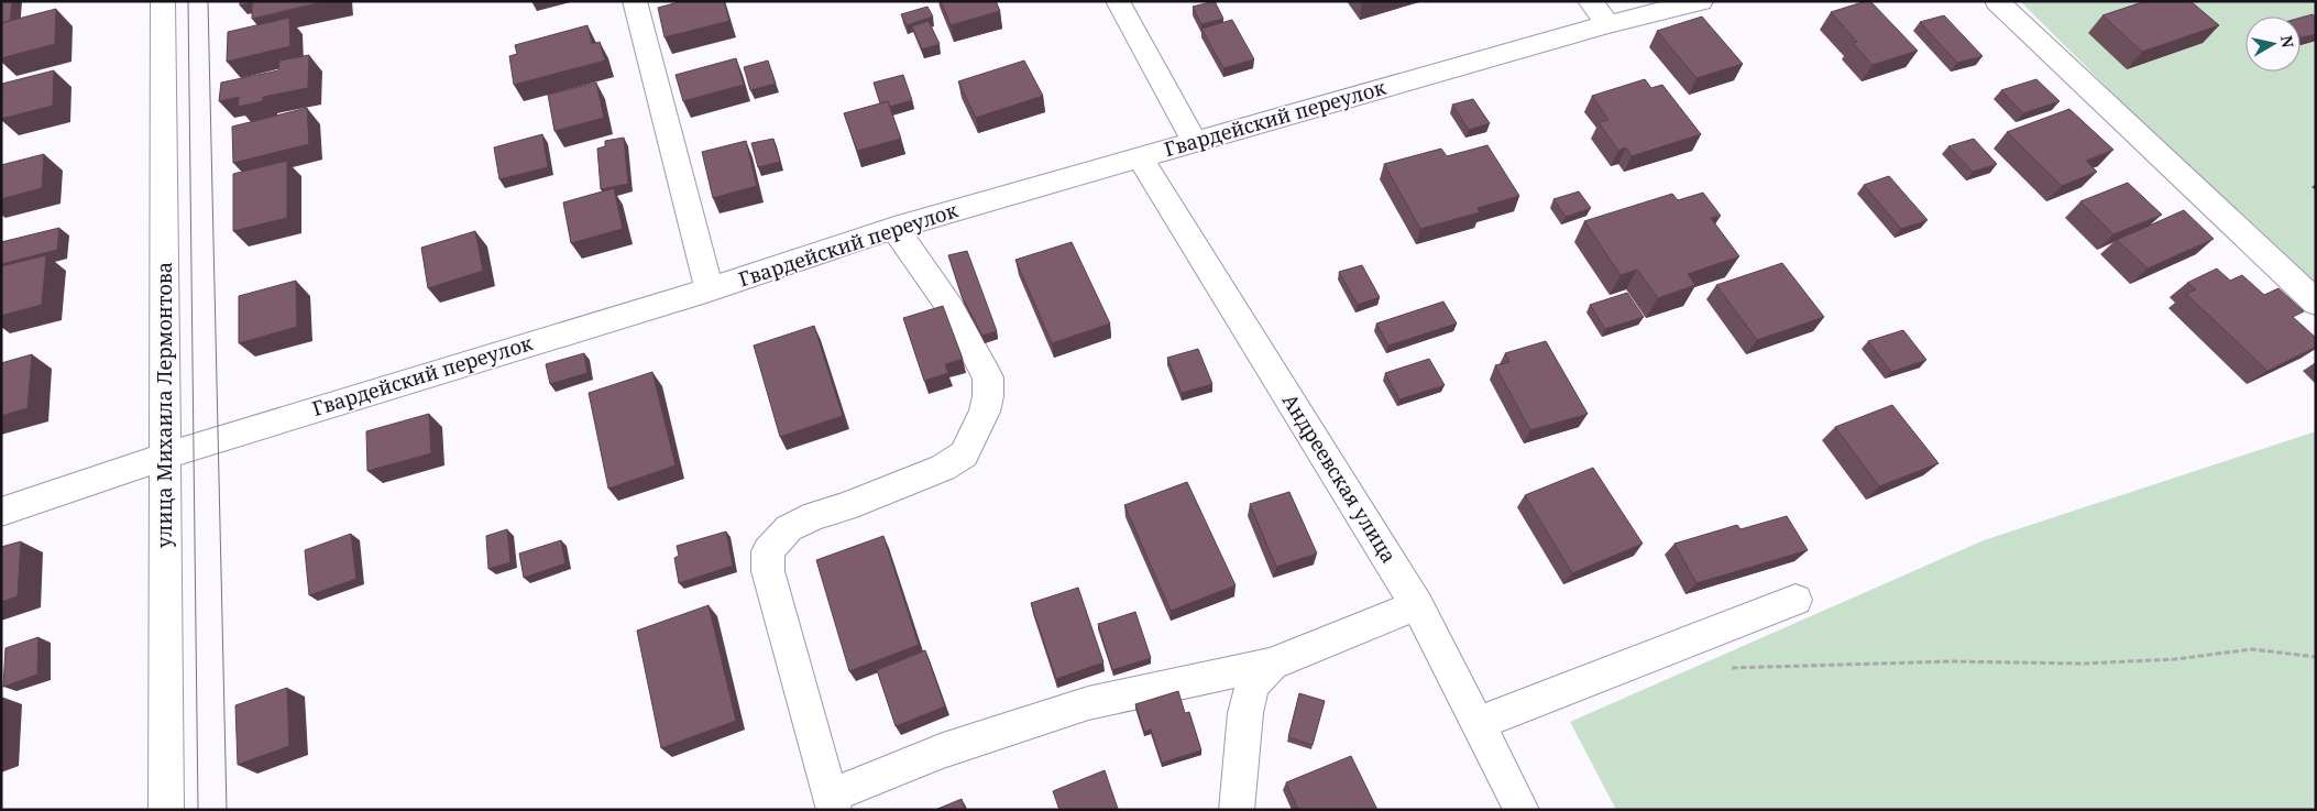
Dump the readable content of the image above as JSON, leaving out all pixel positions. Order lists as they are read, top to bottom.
{
  "streets": {
    "street": ["Гвардейский переулок", "улица Михаила Лермонтова", "Андреевская улица"]
  },
  "crossings": [
    ["Гвардейский переулок", "улица Михаила Лермонтова"],
    ["Гвардейский переулок", "Андреевская улица"]
  ],
  "north": "right"
}
